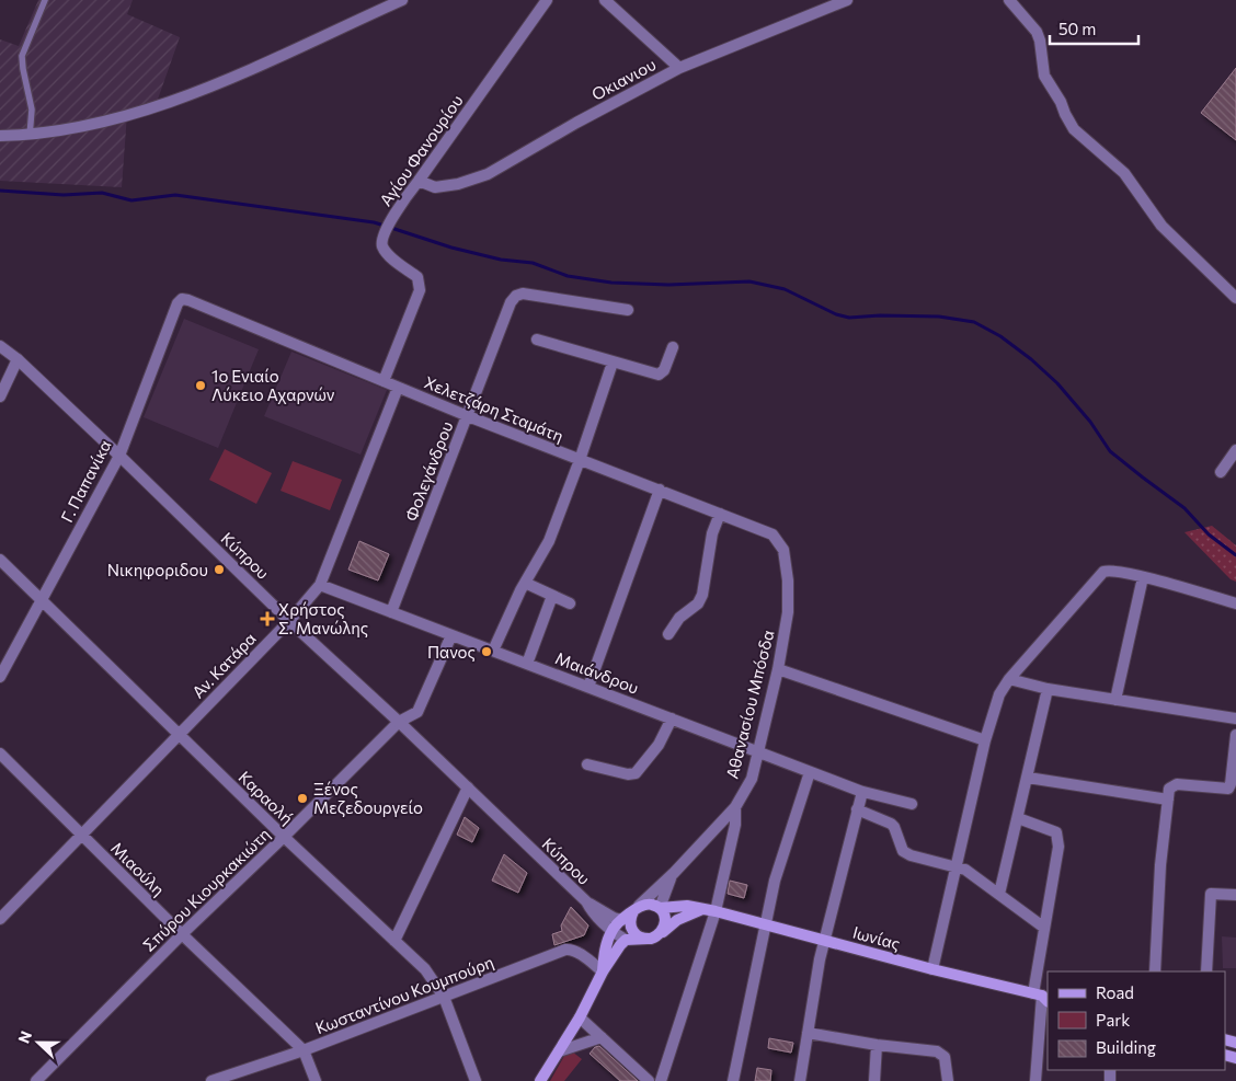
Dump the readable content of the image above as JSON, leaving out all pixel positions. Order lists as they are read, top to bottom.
{
  "streets": {
    "main road": ["Ιωνίας"],
    "street": [
      "Οκιανιου",
      "Αγίου Φανουρίου",
      "Χελετζάρη Σταμάτη",
      "Φολεγάνδρου",
      "Γ. Παπανίκα",
      "Κύπρου",
      "Αν. Κατάρα",
      "Μαιάνδρου",
      "Αθανασίου Μπόσδα",
      "Καραολή",
      "Μιαούλη",
      "Σπύρου Κιουρκακιώτη",
      "Κωσταντίνου Κουμπούρη"
    ]
  },
  "crossings": [
    ["Οκιανιου", "Αγίου Φανουρίου"],
    ["Αγίου Φανουρίου", "Χελετζάρη Σταμάτη"],
    ["Χελετζάρη Σταμάτη", "Φολεγάνδρου"],
    ["Χελετζάρη Σταμάτη", "Γ. Παπανίκα"],
    ["Χελετζάρη Σταμάτη", "Αν. Κατάρα"],
    ["Χελετζάρη Σταμάτη", "Αθανασίου Μπόσδα"],
    ["Φολεγάνδρου", "Μαιάνδρου"],
    ["Γ. Παπανίκα", "Κύπρου"],
    ["Γ. Παπανίκα", "Καραολή"],
    ["Κύπρου", "Αν. Κατάρα"],
    ["Κύπρου", "Σπύρου Κιουρκακιώτη"],
    ["Αν. Κατάρα", "Μαιάνδρου"],
    ["Αν. Κατάρα", "Καραολή"],
    ["Αν. Κατάρα", "Μιαούλη"],
    ["Μαιάνδρου", "Αθανασίου Μπόσδα"],
    ["Μαιάνδρου", "Σπύρου Κιουρκακιώτη"],
    ["Αθανασίου Μπόσδα", "Ιωνίας"],
    ["Καραολή", "Σπύρου Κιουρκακιώτη"],
    ["Καραολή", "Κωσταντίνου Κουμπούρη"],
    ["Μιαούλη", "Σπύρου Κιουρκακιώτη"],
    ["Μιαούλη", "Κωσταντίνου Κουμπούρη"]
  ],
  "places": {
    "other": [
      "1ο Ενιαίο Λύκειο Αχαρνών",
      "Νικηφοριδου",
      "Πανος",
      "Ξένος Μεζεδουργείο"
    ],
    "health": ["Χρήστος Σ. Μανώλης"]
  },
  "legend": ["Road", "Park", "Building"],
  "scale_bar": "50 m",
  "north": "left"
}
